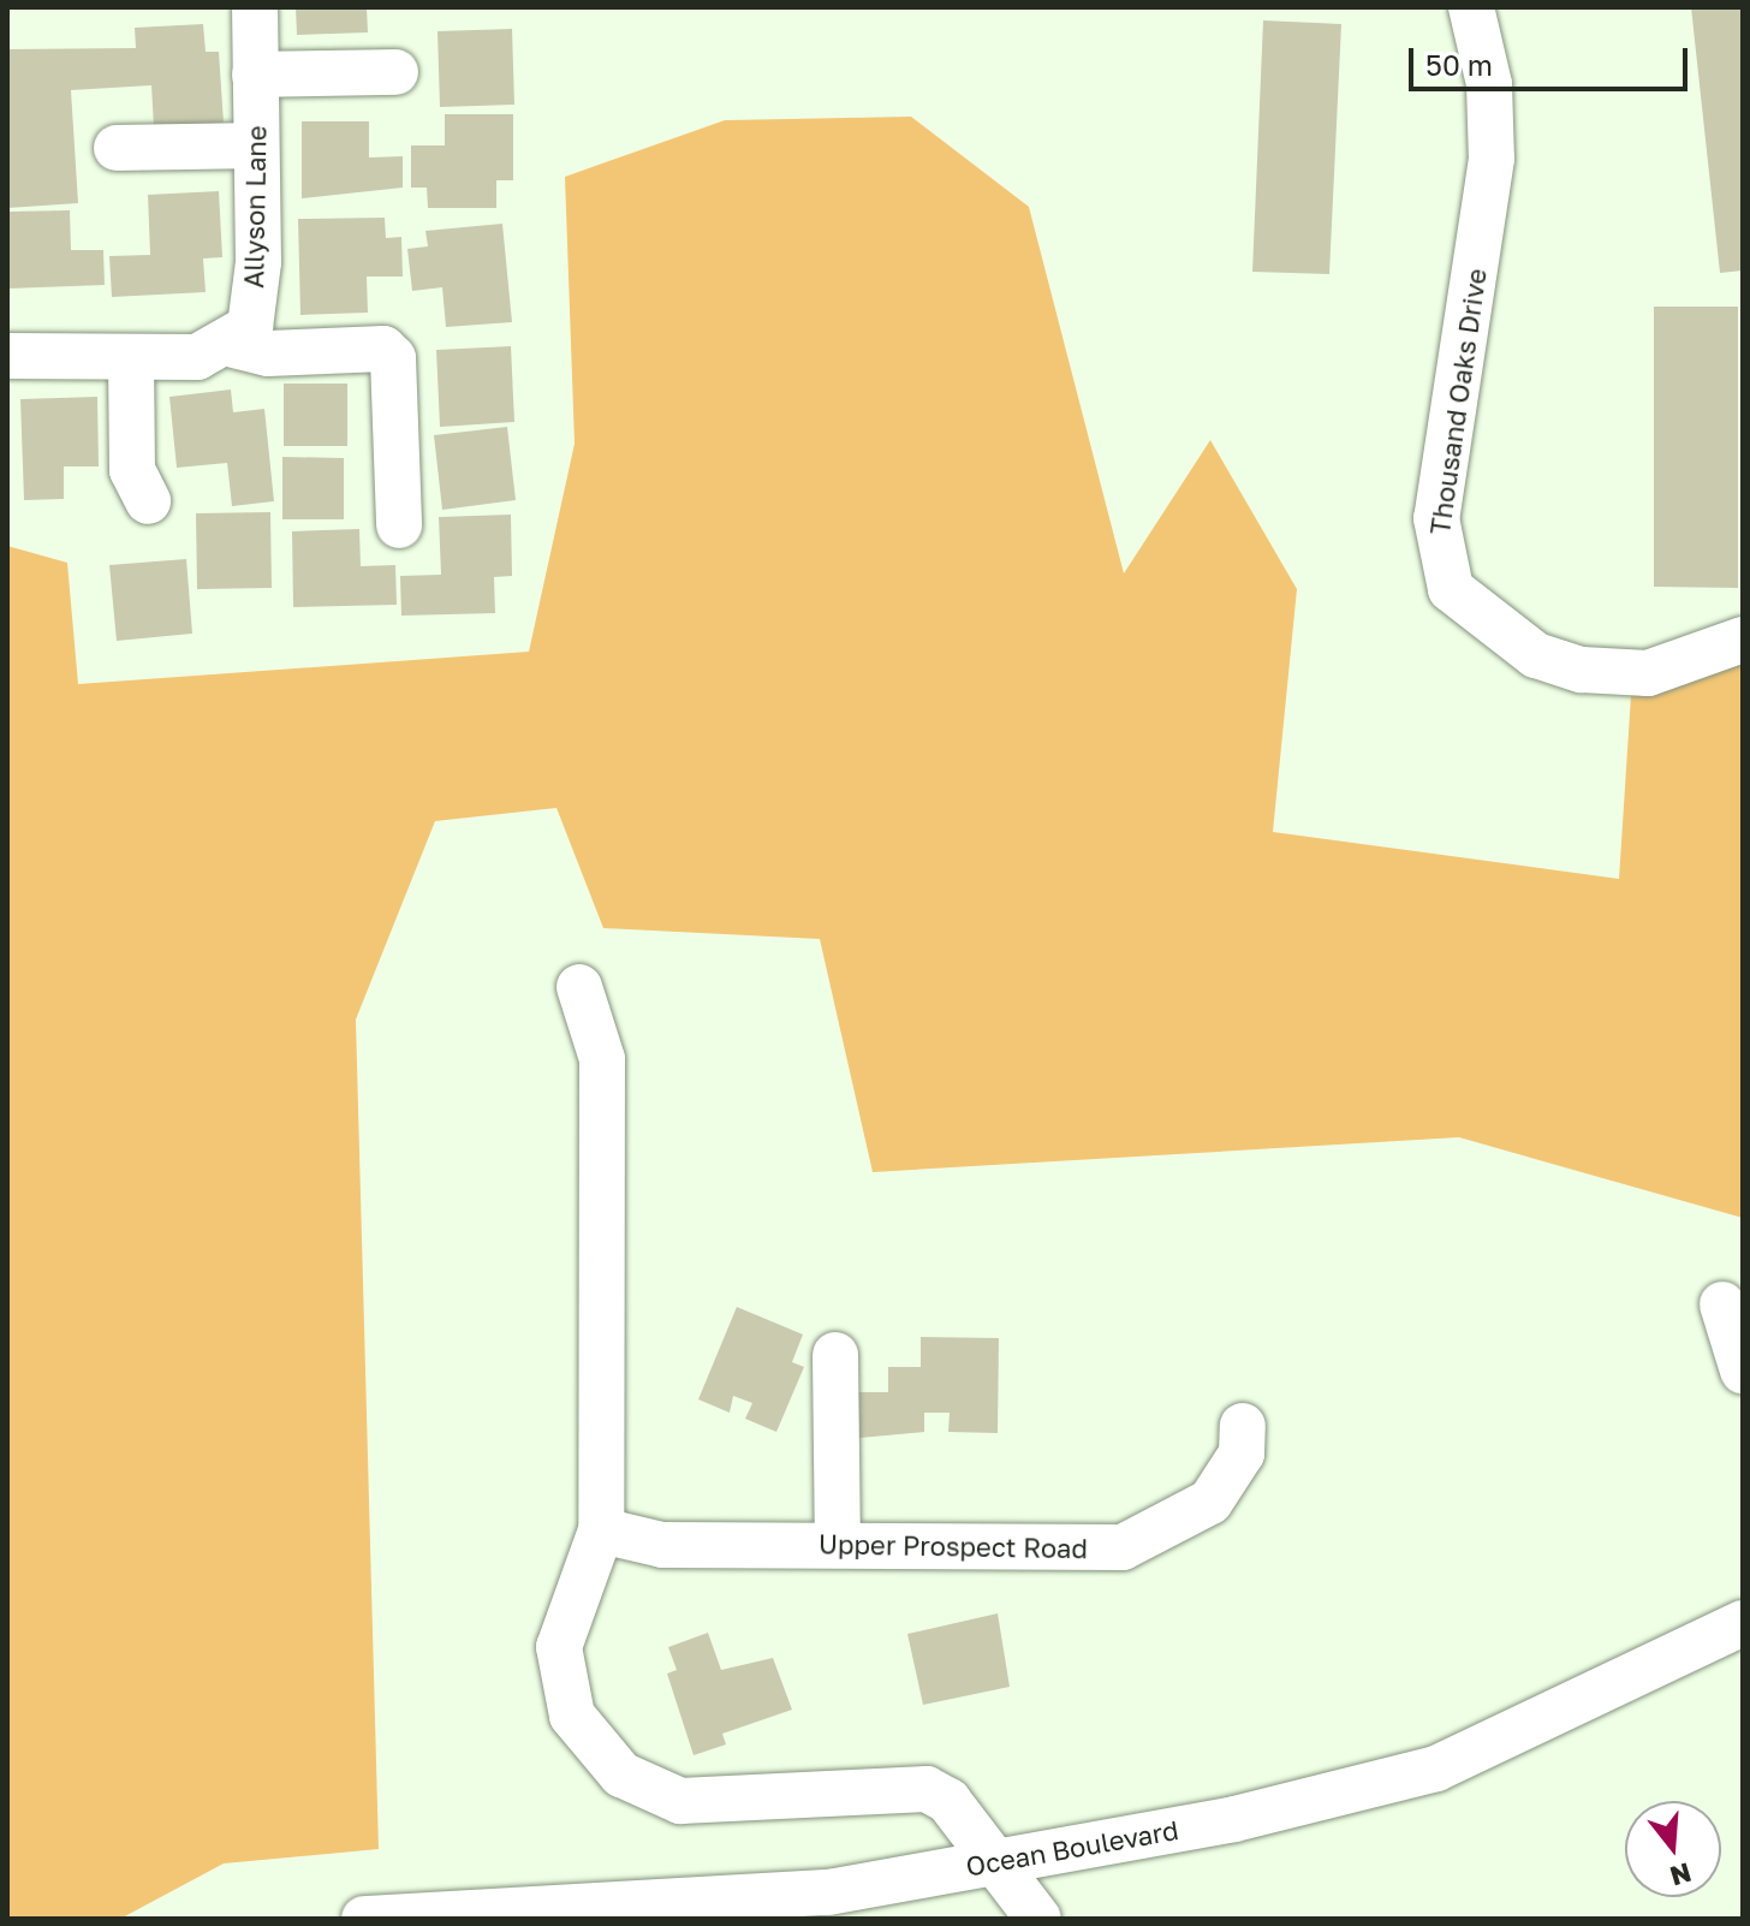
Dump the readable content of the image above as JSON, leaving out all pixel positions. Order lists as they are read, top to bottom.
{
  "streets": {
    "street": [
      "Allyson Lane",
      "Thousand Oaks Drive",
      "Upper Prospect Road",
      "Ocean Boulevard"
    ]
  },
  "scale_bar": "50 m",
  "north": "bottom"
}
